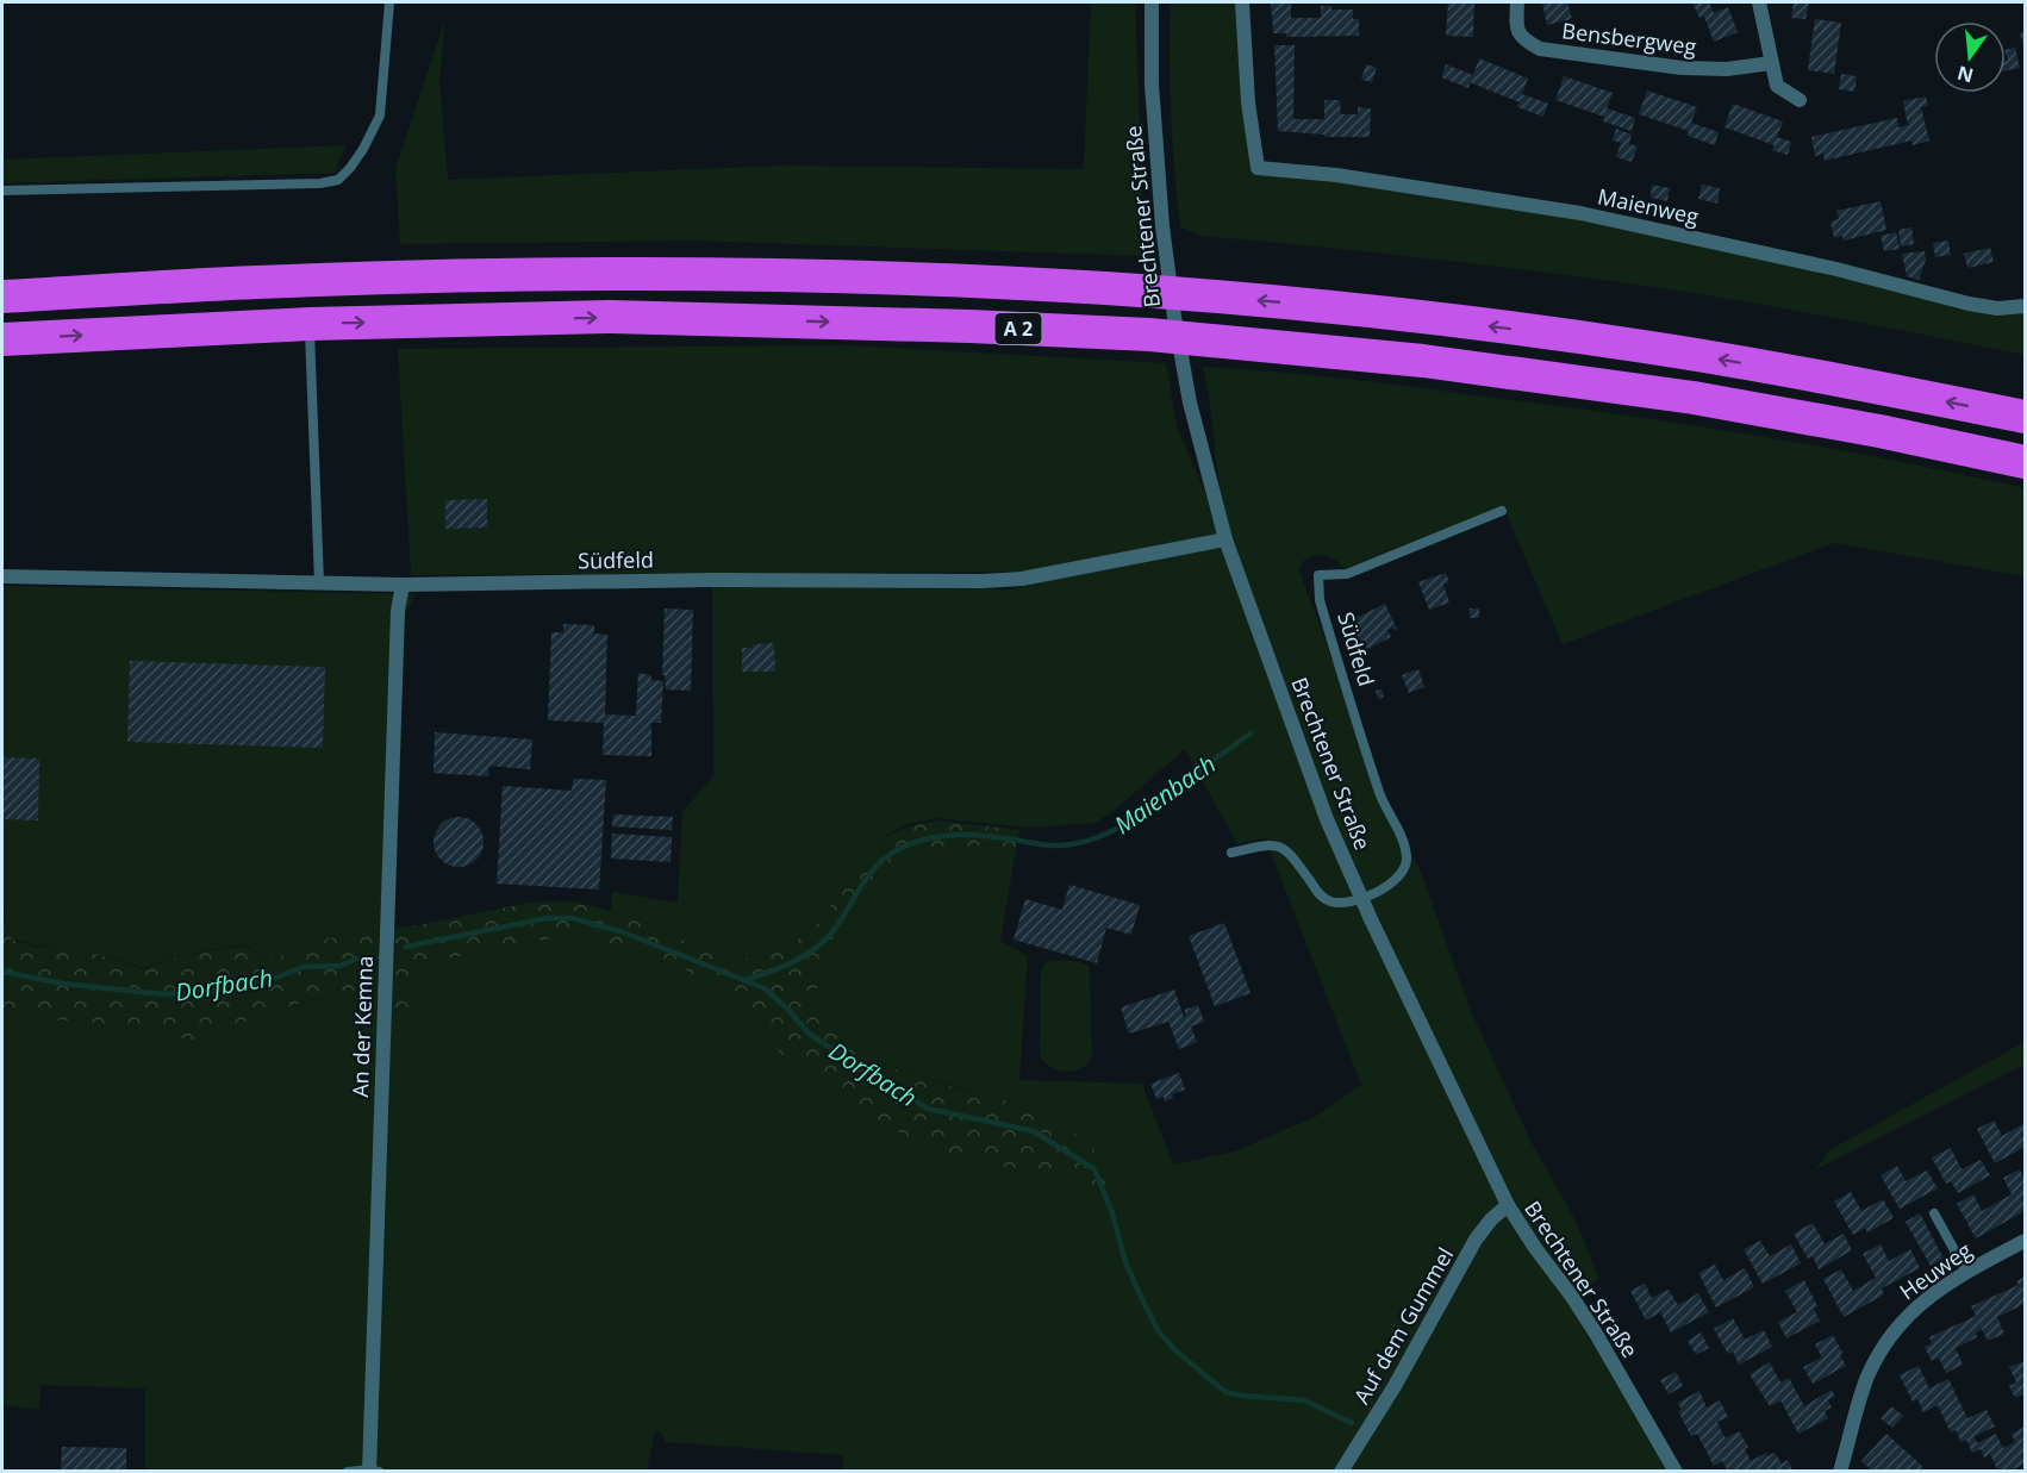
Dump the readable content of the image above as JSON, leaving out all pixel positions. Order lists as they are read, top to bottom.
{
  "streets": {
    "highway": ["A 2"],
    "street": [
      "Bensbergweg",
      "Maienweg",
      "Brechtener Straße",
      "Südfeld",
      "An der Kemna",
      "Heuweg",
      "Auf dem Gummel"
    ]
  },
  "crossings": [
    ["Brechtener Straße", "Südfeld"],
    ["Brechtener Straße", "Auf dem Gummel"],
    ["Südfeld", "An der Kemna"]
  ],
  "water": ["Maienbach", "Dorfbach"],
  "north": "bottom"
}
